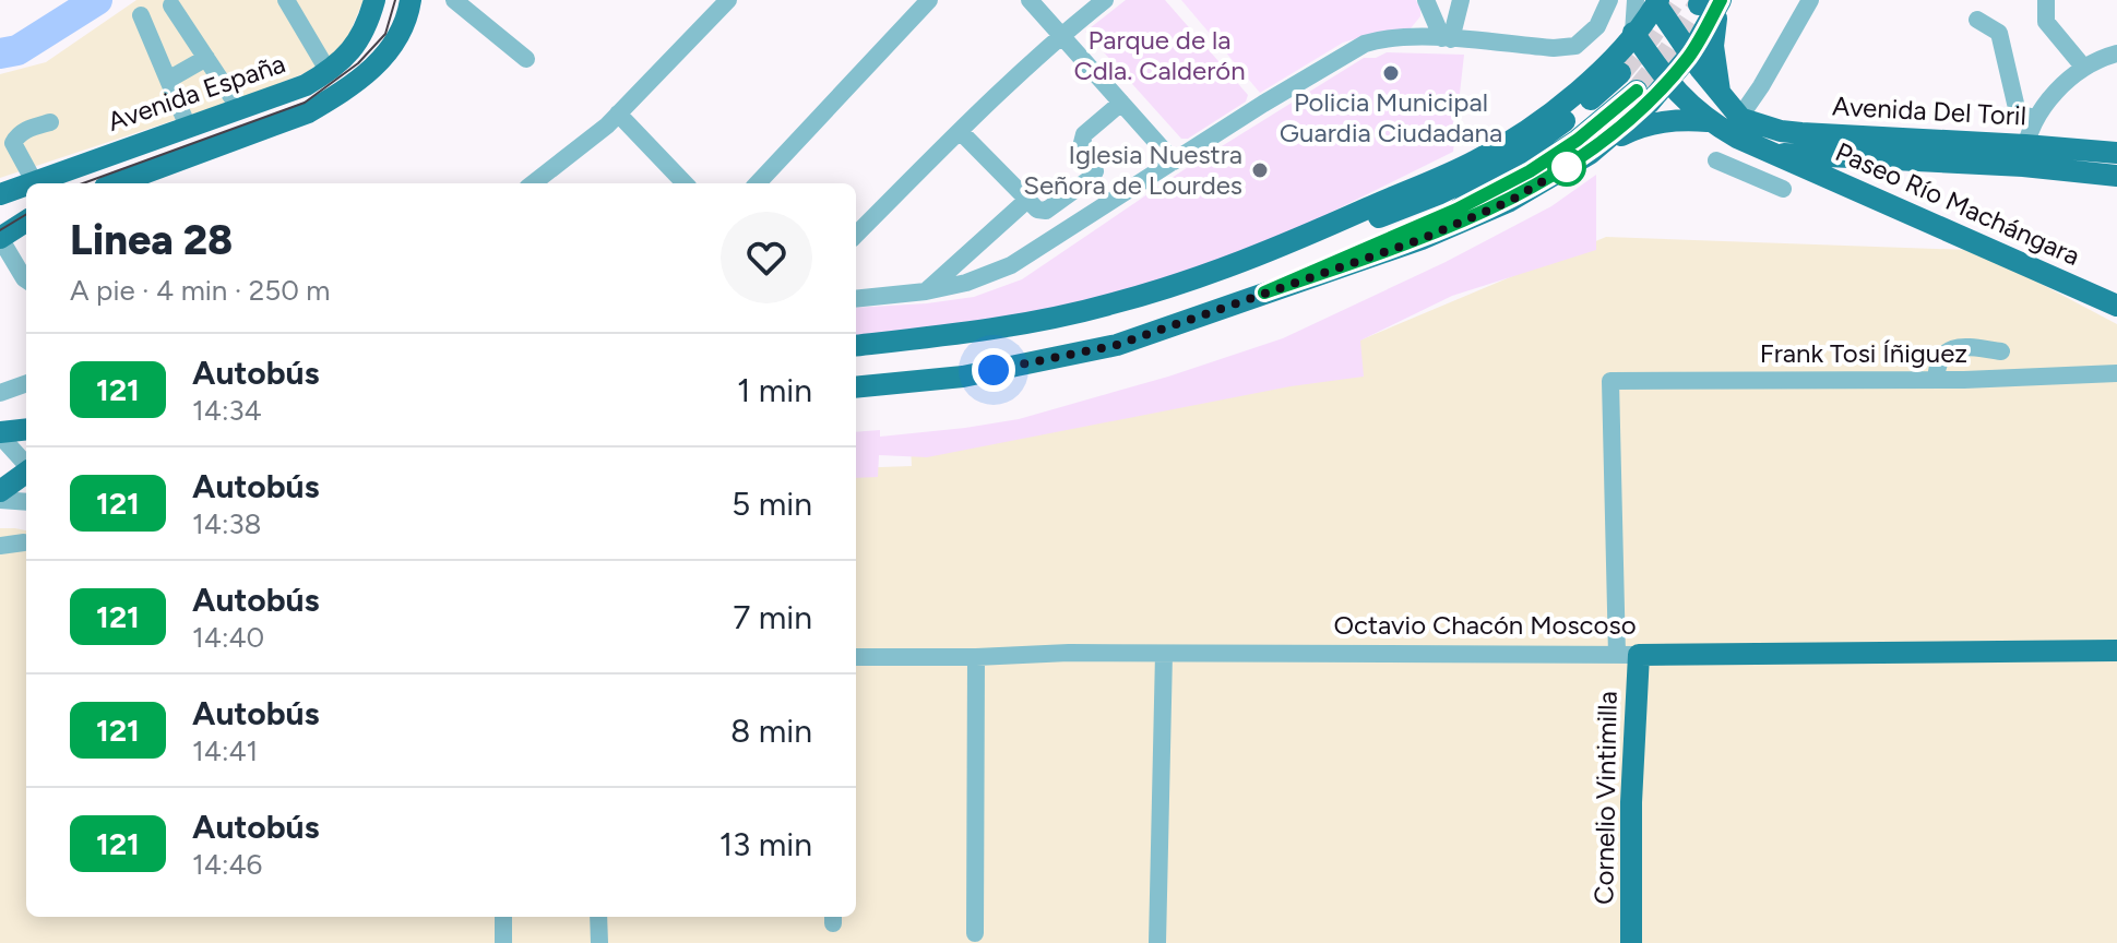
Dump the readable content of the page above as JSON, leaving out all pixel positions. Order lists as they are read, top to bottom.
{
  "streets": {
    "main road": [
      "Avenida España",
      "Avenida Del Toril",
      "Paseo Río Machángara",
      "Octavio Chacón Moscoso",
      "Cornelio Vintimilla"
    ],
    "street": ["Frank Tosi Íñiguez"]
  },
  "crossings": [
    ["Avenida Del Toril", "Paseo Río Machángara"],
    ["Frank Tosi Íñiguez", "Cornelio Vintimilla"],
    ["Octavio Chacón Moscoso", "Cornelio Vintimilla"]
  ],
  "parks": ["Parque de la Cdla. Calderón"],
  "places": ["Policia Municipal Guardia Ciudadana", "Iglesia Nuestra Señora de Lourdes"],
  "lines": ["bus line 121"],
  "page": {
    "heading": ["Linea 28", "A pie · 4 min · 250 m"],
    "list": [
      {
        "mark": "121",
        "name": "Autobús",
        "note": "14:34",
        "value": "1 min"
      },
      {
        "mark": "121",
        "name": "Autobús",
        "note": "14:38",
        "value": "5 min"
      },
      {
        "mark": "121",
        "name": "Autobús",
        "note": "14:40",
        "value": "7 min"
      },
      {
        "mark": "121",
        "name": "Autobús",
        "note": "14:41",
        "value": "8 min"
      },
      {
        "mark": "121",
        "name": "Autobús",
        "note": "14:46",
        "value": "13 min"
      }
    ]
  }
}
